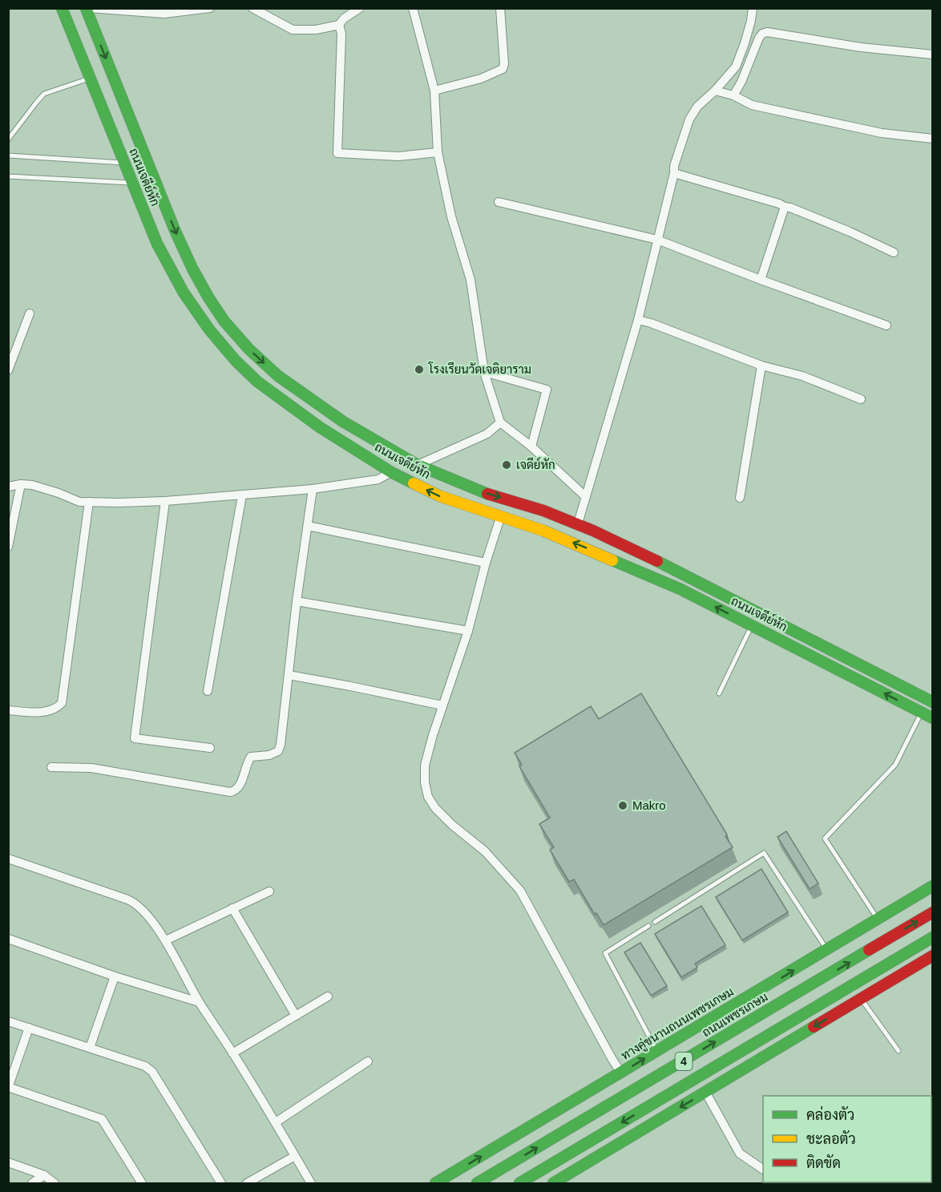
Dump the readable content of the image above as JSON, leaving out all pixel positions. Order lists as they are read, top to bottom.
{
  "streets": {
    "main road": [
      "ถนนเจดีย์หัก",
      "ถนนเพชรเกษม",
      "ทางคู่ขนานถนนเพชรเกษม",
      "4"
    ]
  },
  "places": ["โรงเรียนวัดเจติยาราม", "เจดีย์หัก", "Makro"],
  "legend": ["คล่องตัว", "ชะลอตัว", "ติดขัด"]
}
